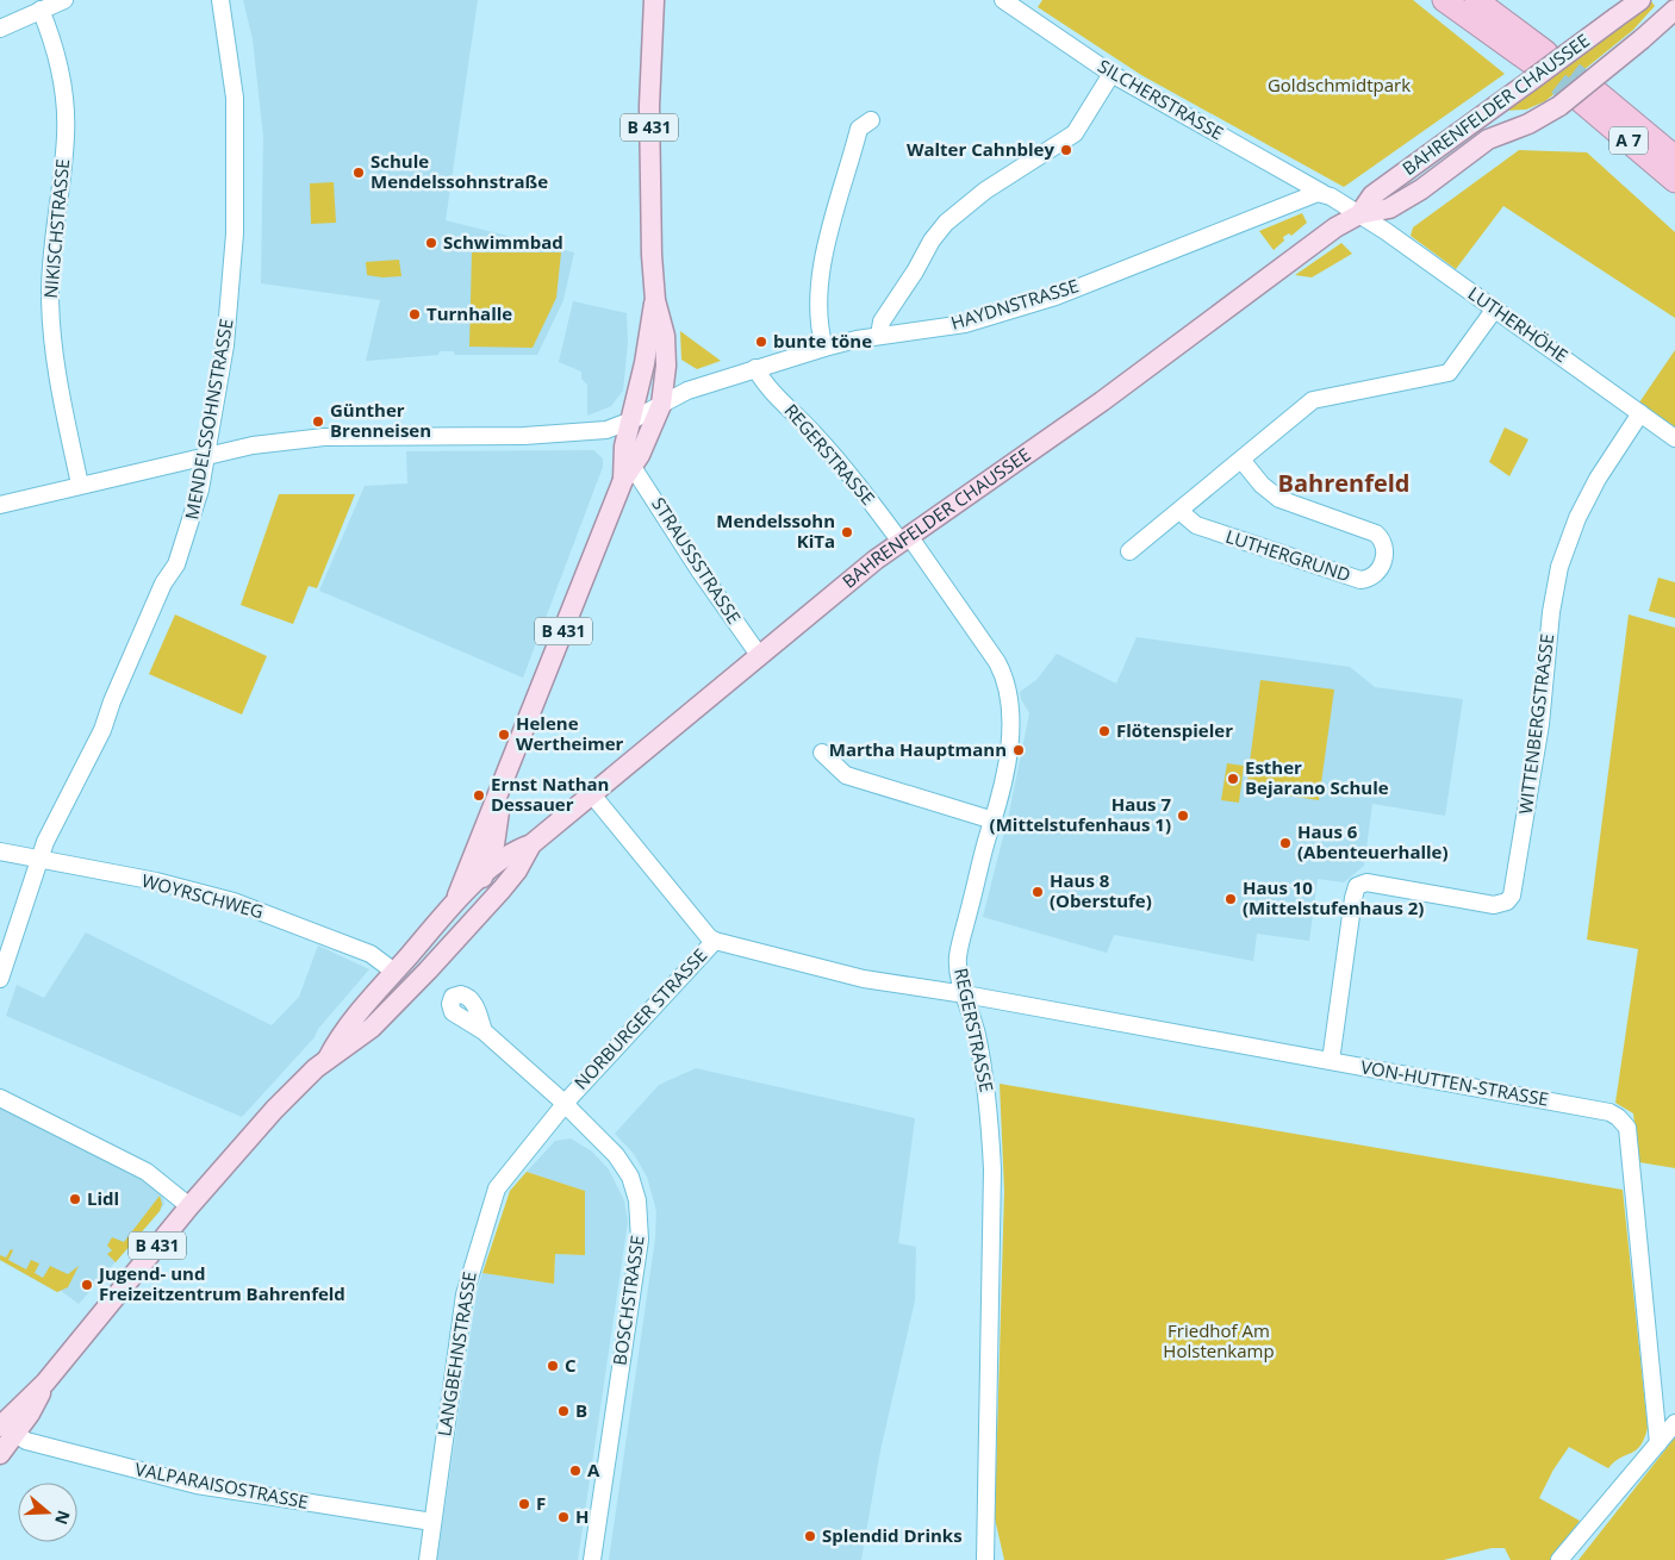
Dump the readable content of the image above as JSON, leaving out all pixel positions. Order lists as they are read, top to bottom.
{
  "streets": {
    "highway": ["A 7"],
    "main road": ["BAHRENFELDER CHAUSSEE", "B 431"],
    "street": [
      "SILCHERSTRASSE",
      "NIKISCHSTRASSE",
      "HAYDNSTRASSE",
      "LUTHERHÖHE",
      "MENDELSSOHNSTRASSE",
      "REGERSTRASSE",
      "LUTHERGRUND",
      "STRAUSSSTRASSE",
      "WITTENBERGSTRASSE",
      "WOYRSCHWEG",
      "NORBURGER STRASSE",
      "VON-HUTTEN-STRASSE",
      "BOSCHSTRASSE",
      "LANGBEHNSTRASSE",
      "VALPARAISOSTRASSE"
    ]
  },
  "crossings": [
    ["SILCHERSTRASSE", "HAYDNSTRASSE"],
    ["BAHRENFELDER CHAUSSEE", "B 431"],
    ["BAHRENFELDER CHAUSSEE", "LUTHERHÖHE"],
    ["BAHRENFELDER CHAUSSEE", "REGERSTRASSE"],
    ["BAHRENFELDER CHAUSSEE", "STRAUSSSTRASSE"],
    ["BAHRENFELDER CHAUSSEE", "WOYRSCHWEG"],
    ["BAHRENFELDER CHAUSSEE", "VALPARAISOSTRASSE"],
    ["B 431", "HAYDNSTRASSE"],
    ["B 431", "STRAUSSSTRASSE"],
    ["NIKISCHSTRASSE", "HAYDNSTRASSE"],
    ["HAYDNSTRASSE", "MENDELSSOHNSTRASSE"],
    ["HAYDNSTRASSE", "REGERSTRASSE"],
    ["LUTHERHÖHE", "WITTENBERGSTRASSE"],
    ["MENDELSSOHNSTRASSE", "WOYRSCHWEG"],
    ["REGERSTRASSE", "NORBURGER STRASSE"],
    ["REGERSTRASSE", "VON-HUTTEN-STRASSE"],
    ["WITTENBERGSTRASSE", "VON-HUTTEN-STRASSE"],
    ["NORBURGER STRASSE", "VON-HUTTEN-STRASSE"],
    ["NORBURGER STRASSE", "BOSCHSTRASSE"],
    ["NORBURGER STRASSE", "LANGBEHNSTRASSE"],
    ["BOSCHSTRASSE", "LANGBEHNSTRASSE"],
    ["LANGBEHNSTRASSE", "VALPARAISOSTRASSE"]
  ],
  "districts": ["Bahrenfeld"],
  "parks": ["Goldschmidtpark", "Friedhof Am Holstenkamp"],
  "places": [
    "Walter Cahnbley",
    "Schule Mendelssohnstraße",
    "Schwimmbad",
    "Turnhalle",
    "bunte töne",
    "Günther Brenneisen",
    "Mendelssohn KiTa",
    "Flötenspieler",
    "Helene Wertheimer",
    "Martha Hauptmann",
    "Esther Bejarano Schule",
    "Ernst Nathan Dessauer",
    "Haus 7 (Mittelstufenhaus 1)",
    "Haus 6 (Abenteuerhalle)",
    "Haus 8 (Oberstufe)",
    "Haus 10 (Mittelstufenhaus 2)",
    "Lidl",
    "Jugend- und Freizeitzentrum Bahrenfeld",
    "C",
    "B",
    "A",
    "F",
    "H",
    "Splendid Drinks"
  ],
  "north": "right"
}
